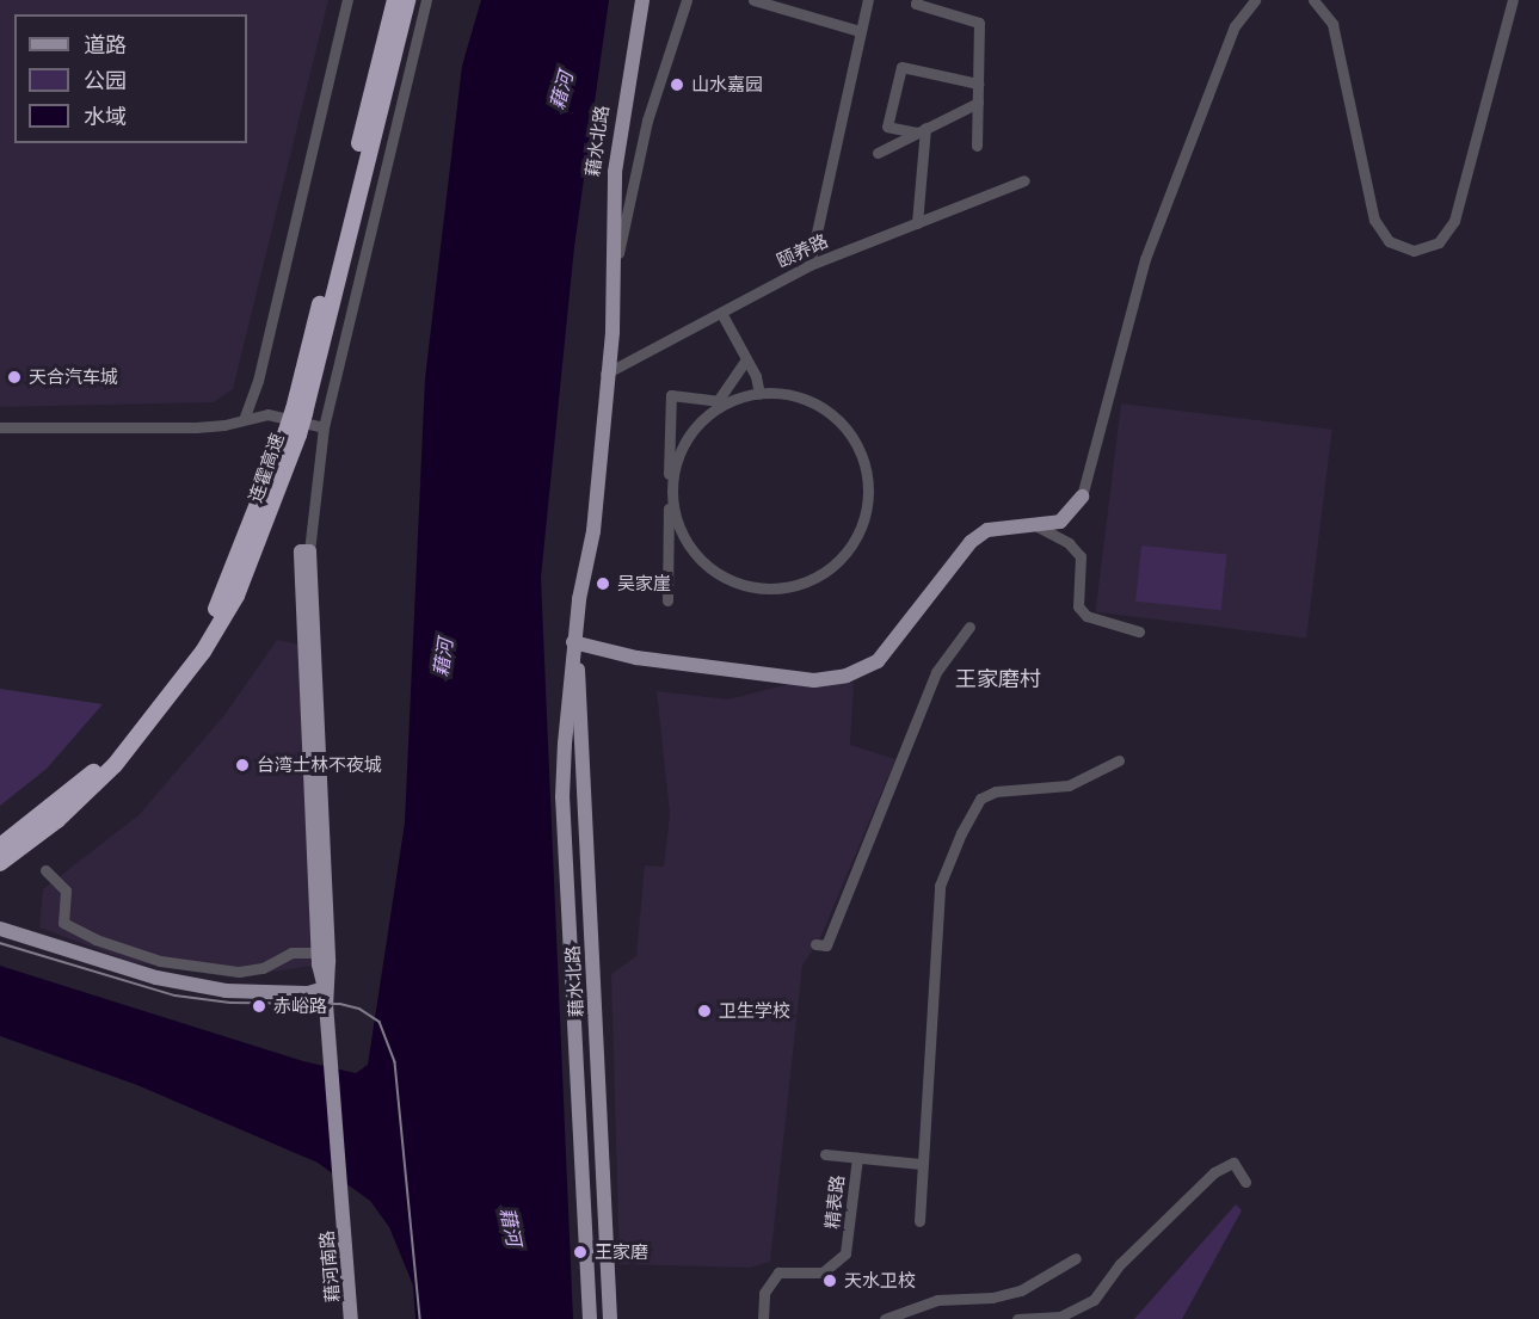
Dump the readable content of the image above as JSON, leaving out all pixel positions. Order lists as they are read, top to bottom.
{
  "streets": {
    "highway": ["连霍高速"],
    "main road": ["藉水北路", "藉河南路"],
    "street": ["颐养路", "精表路"]
  },
  "crossings": [
    ["藉水北路", "颐养路"]
  ],
  "districts": ["王家磨村"],
  "water": ["藉河"],
  "places": [
    "山水嘉园",
    "天合汽车城",
    "吴家崖",
    "台湾士林不夜城",
    "赤峪路",
    "卫生学校",
    "王家磨",
    "天水卫校"
  ],
  "legend": ["道路", "公园", "水域"]
}
